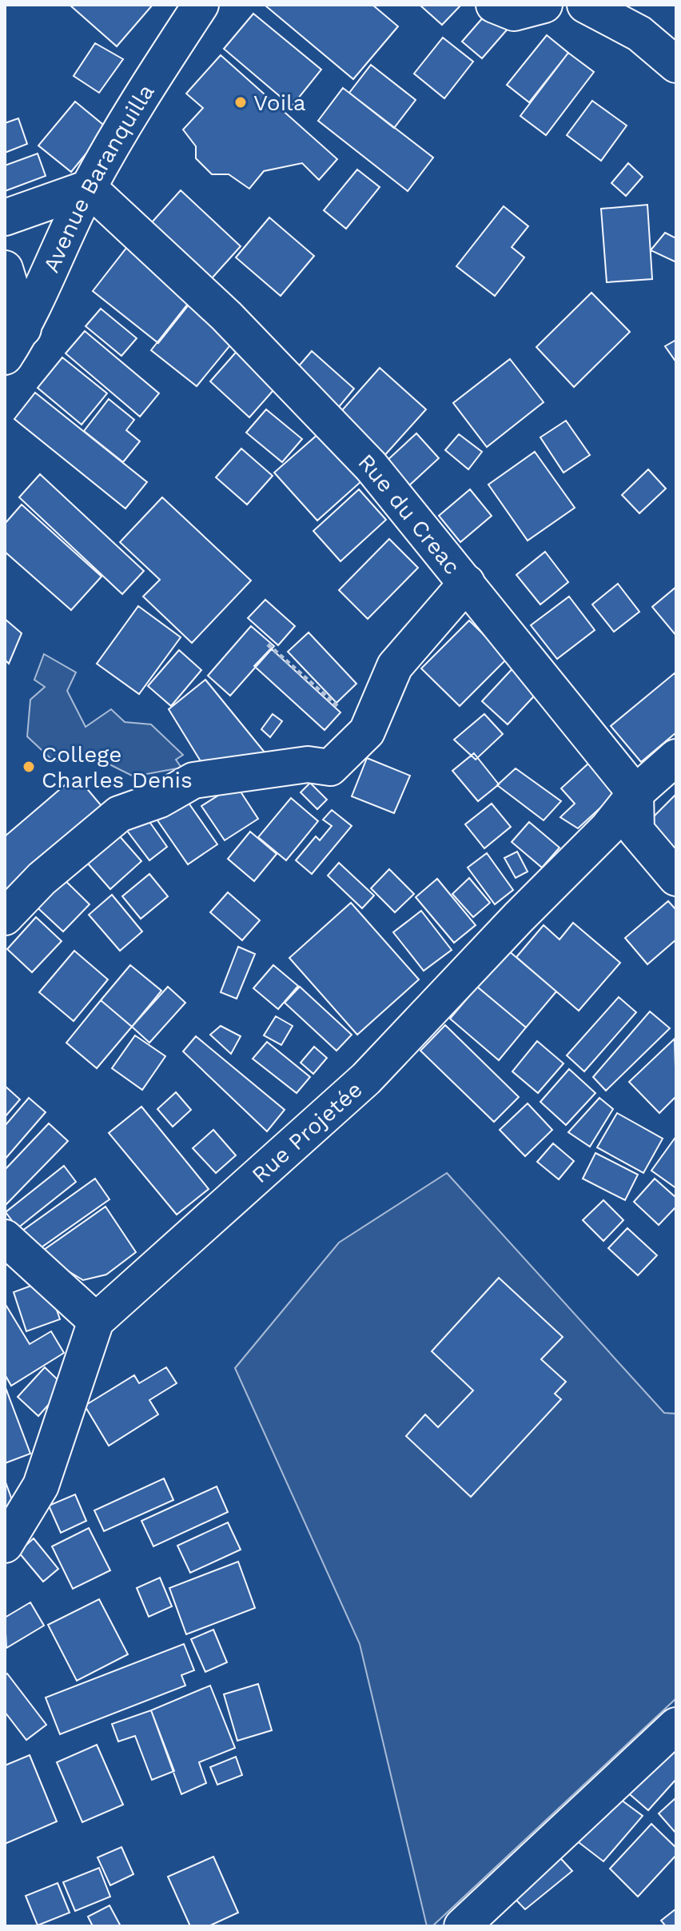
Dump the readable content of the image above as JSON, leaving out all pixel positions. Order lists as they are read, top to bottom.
{
  "streets": {
    "street": ["Avenue Baranquilla", "Rue du Creac", "Rue Projetée"]
  },
  "crossings": [
    ["Avenue Baranquilla", "Rue du Creac"],
    ["Rue du Creac", "Rue Projetée"]
  ],
  "places": ["Voila", "College Charles Denis"]
}
